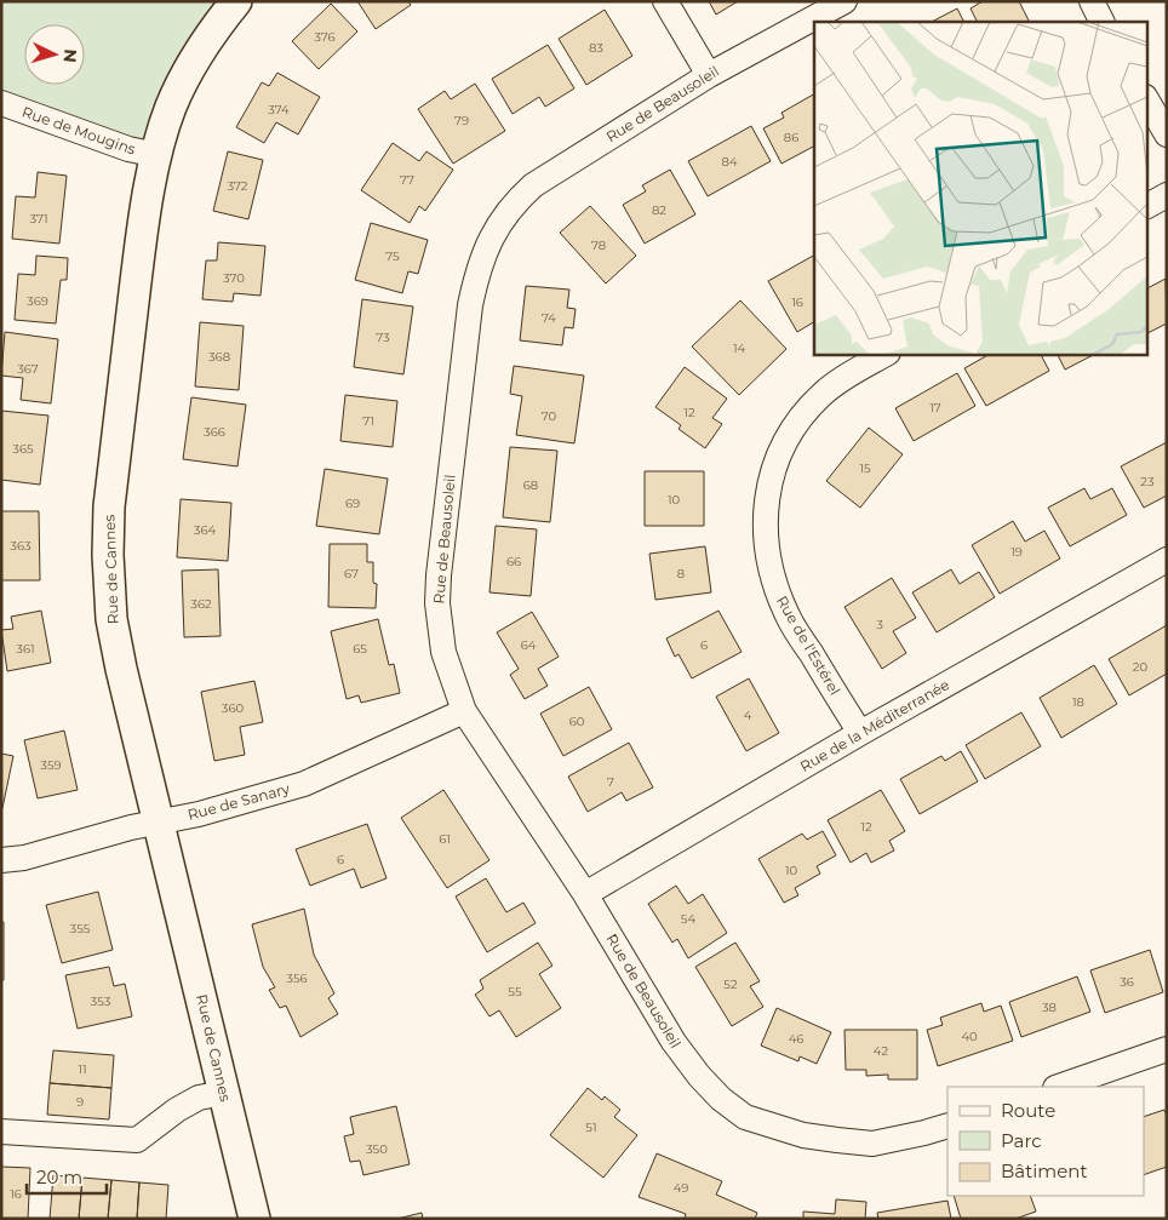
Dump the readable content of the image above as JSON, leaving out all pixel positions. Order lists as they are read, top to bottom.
{
  "streets": {
    "street": [
      "Rue de Beausoleil",
      "Rue de Mougins",
      "Rue de Cannes",
      "Rue de l'Estérel",
      "Rue de la Méditerranée",
      "Rue de Sanary"
    ]
  },
  "crossings": [
    ["Rue de Beausoleil", "Rue de la Méditerranée"],
    ["Rue de Beausoleil", "Rue de Sanary"],
    ["Rue de Mougins", "Rue de Cannes"],
    ["Rue de Cannes", "Rue de Sanary"],
    ["Rue de l'Estérel", "Rue de la Méditerranée"]
  ],
  "house_numbers": [
    "376",
    "83",
    "374",
    "79",
    "86",
    "84",
    "77",
    "372",
    "82",
    "371",
    "78",
    "75",
    "370",
    "369",
    "16",
    "74",
    "73",
    "14",
    "368",
    "367",
    "17",
    "12",
    "70",
    "71",
    "366",
    "365",
    "15",
    "23",
    "68",
    "10",
    "69",
    "364",
    "363",
    "19",
    "66",
    "67",
    "8",
    "362",
    "3",
    "64",
    "6",
    "361",
    "65",
    "20",
    "18",
    "360",
    "4",
    "60",
    "359",
    "7",
    "12",
    "61",
    "6",
    "10",
    "54",
    "355",
    "356",
    "36",
    "52",
    "55",
    "353",
    "38",
    "40",
    "46",
    "42",
    "11",
    "9",
    "51",
    "350",
    "49",
    "16"
  ],
  "legend": ["Route", "Parc", "Bâtiment"],
  "scale_bar": "20 m",
  "north": "right"
}
